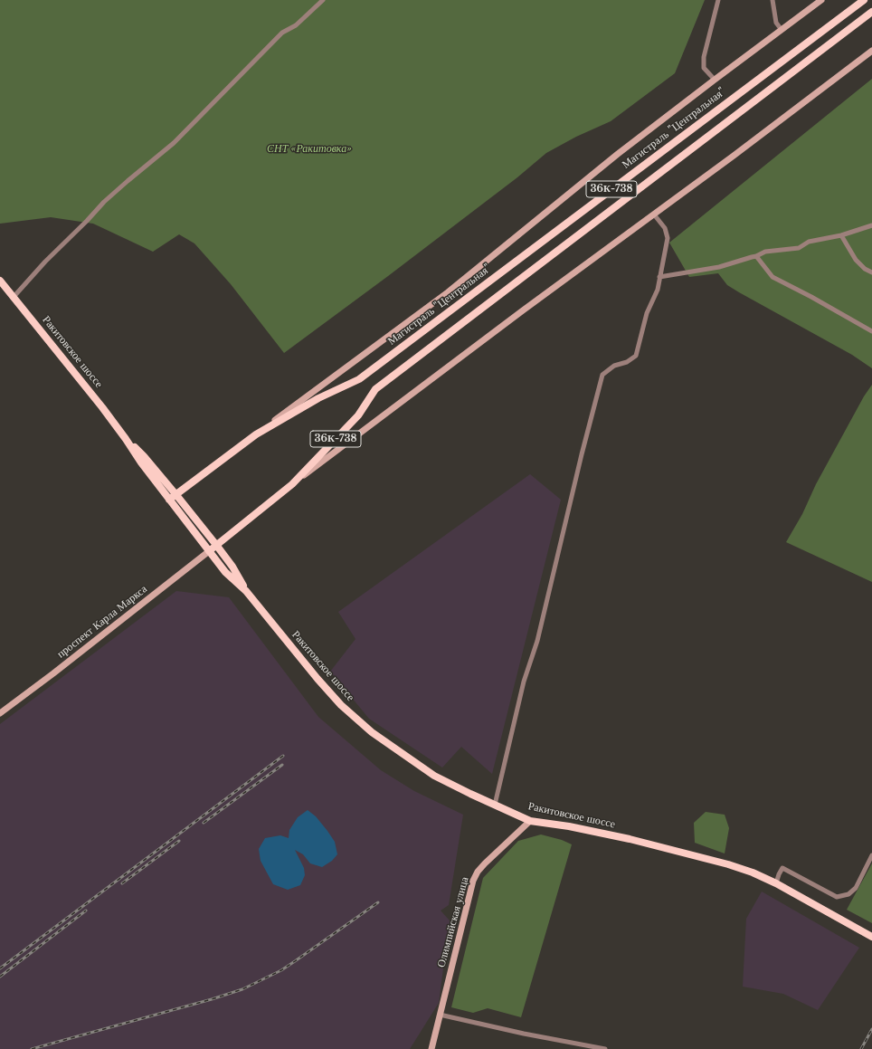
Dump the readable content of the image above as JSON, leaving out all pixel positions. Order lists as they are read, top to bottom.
{
  "streets": {
    "main road": [
      "Магистраль \"Центральная\"",
      "36К-738",
      "Ракитовское шоссе",
      "проспект Карла Маркса",
      "Олимпийская улица"
    ]
  },
  "crossings": [
    ["Магистраль \"Центральная\"", "36К-738"],
    ["36К-738", "Ракитовское шоссе"],
    ["36К-738", "проспект Карла Маркса"],
    ["Ракитовское шоссе", "проспект Карла Маркса"],
    ["Ракитовское шоссе", "Олимпийская улица"]
  ],
  "parks": ["СНТ «Ракитовка»"]
}
